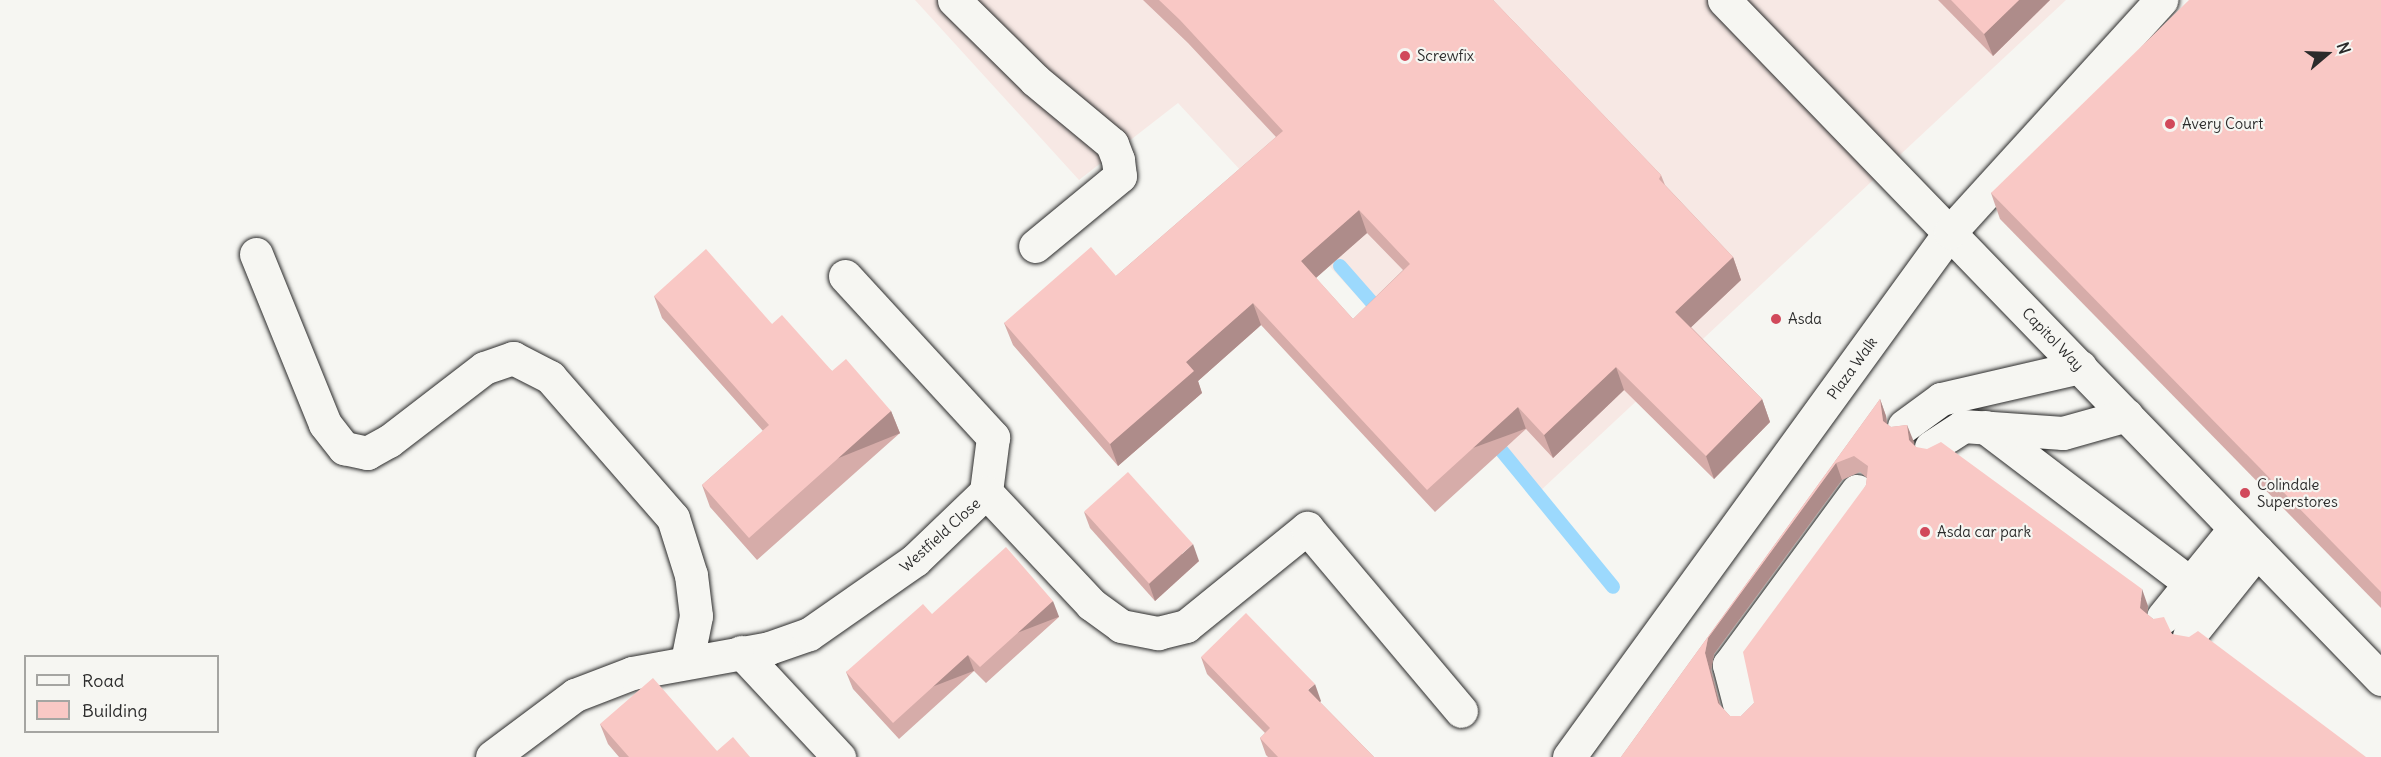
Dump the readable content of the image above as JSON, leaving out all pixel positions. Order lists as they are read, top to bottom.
{
  "streets": {
    "street": ["Capitol Way", "Plaza Walk", "Westfield Close"]
  },
  "crossings": [
    ["Capitol Way", "Plaza Walk"]
  ],
  "places": [
    "Screwfix",
    "Avery Court",
    "Asda",
    "Colindale Superstores",
    "Asda car park"
  ],
  "legend": ["Road", "Building"],
  "north": "right"
}
